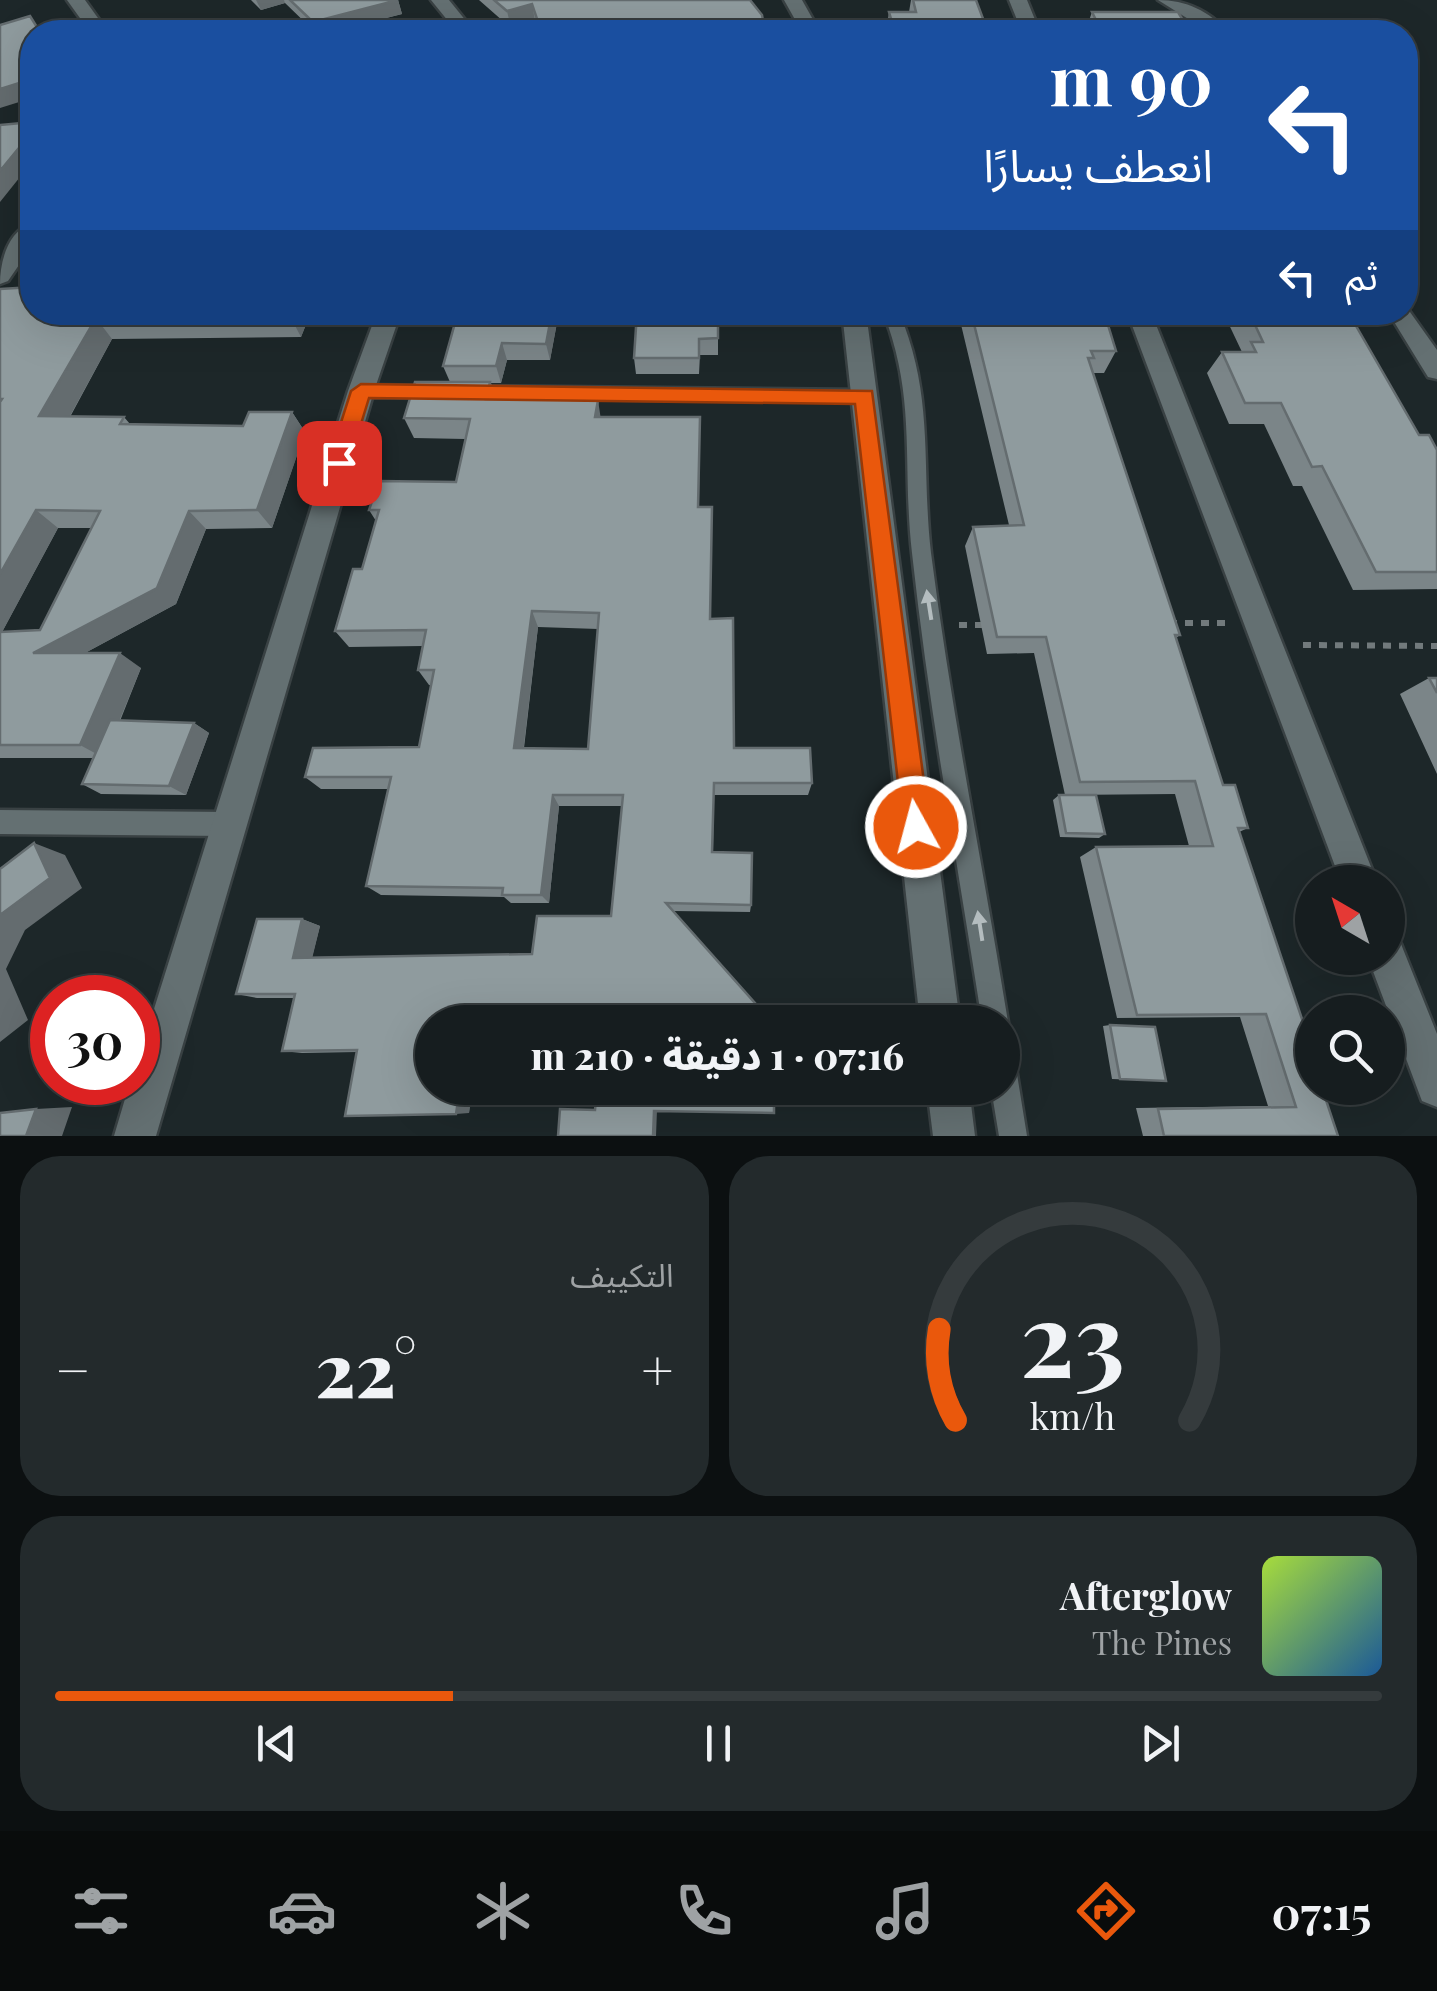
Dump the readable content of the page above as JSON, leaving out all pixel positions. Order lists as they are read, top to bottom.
{
  "north": "top left",
  "page": {
    "turn": ["90 m", "انعطف يسارًا"],
    "then": "ثم",
    "limit": "30",
    "trip": "07:16 · 1 دقيقة · 210 m",
    "tile": "التكييف",
    "heat": ["−", "22°", "+"],
    "song": ["Afterglow", "The Pines"],
    "tabs": "07:15",
    "gauge": ["23", "km/h"]
  }
}
